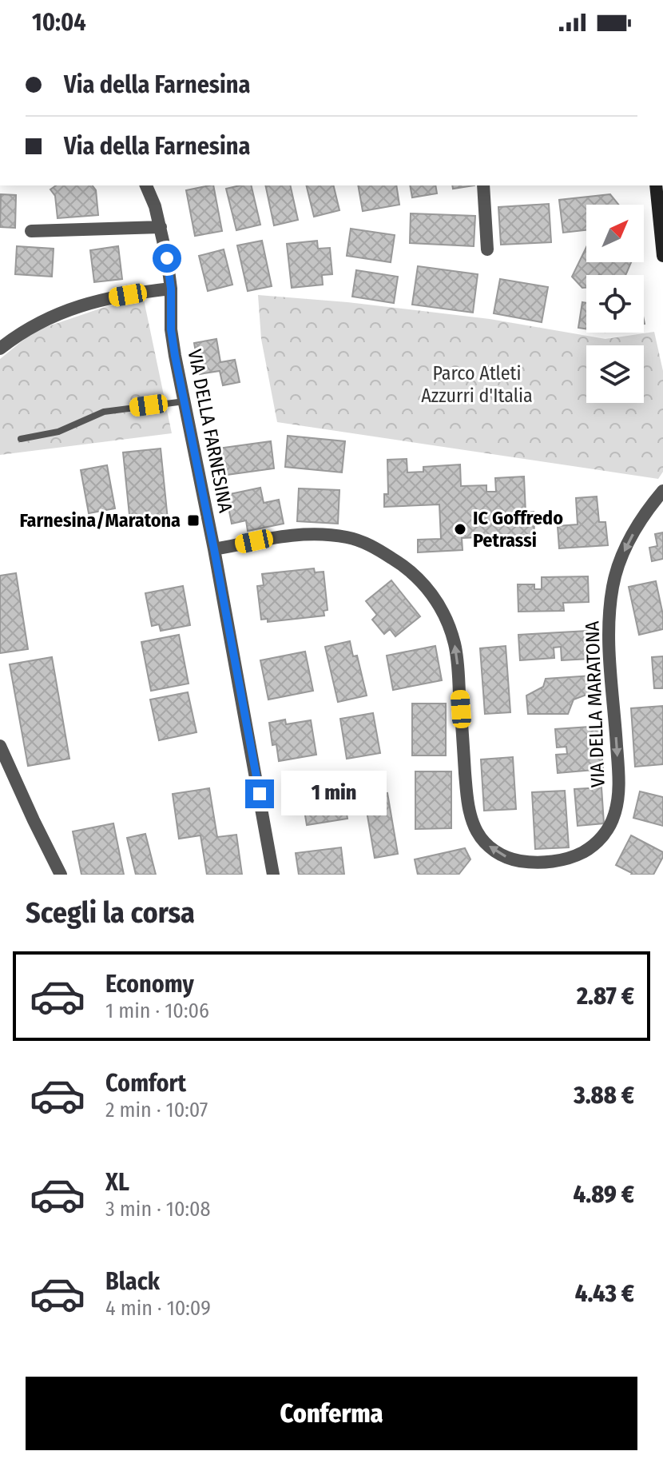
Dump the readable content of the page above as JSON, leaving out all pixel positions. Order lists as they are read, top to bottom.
{
  "streets": {
    "street": ["VIA DELLA FARNESINA", "VIA DELLA MARATONA"]
  },
  "crossings": [
    ["VIA DELLA FARNESINA", "VIA DELLA MARATONA"]
  ],
  "parks": ["Parco Atleti Azzurri d'Italia"],
  "places": {
    "transit": ["Farnesina/Maratona"],
    "other": ["IC Goffredo Petrassi"]
  },
  "north": "top right",
  "page": {
    "status": "10:04",
    "banner": ["Via della Farnesina", "Via della Farnesina"],
    "bubble": "1 min",
    "heading": "Scegli la corsa",
    "list": [
      {
        "name": "Economy",
        "note": "1 min · 10:06",
        "value": "2.87 €"
      },
      {
        "name": "Comfort",
        "note": "2 min · 10:07",
        "value": "3.88 €"
      },
      {
        "name": "XL",
        "note": "3 min · 10:08",
        "value": "4.89 €"
      },
      {
        "name": "Black",
        "note": "4 min · 10:09",
        "value": "4.43 €"
      }
    ],
    "buttons": "Conferma"
  }
}
